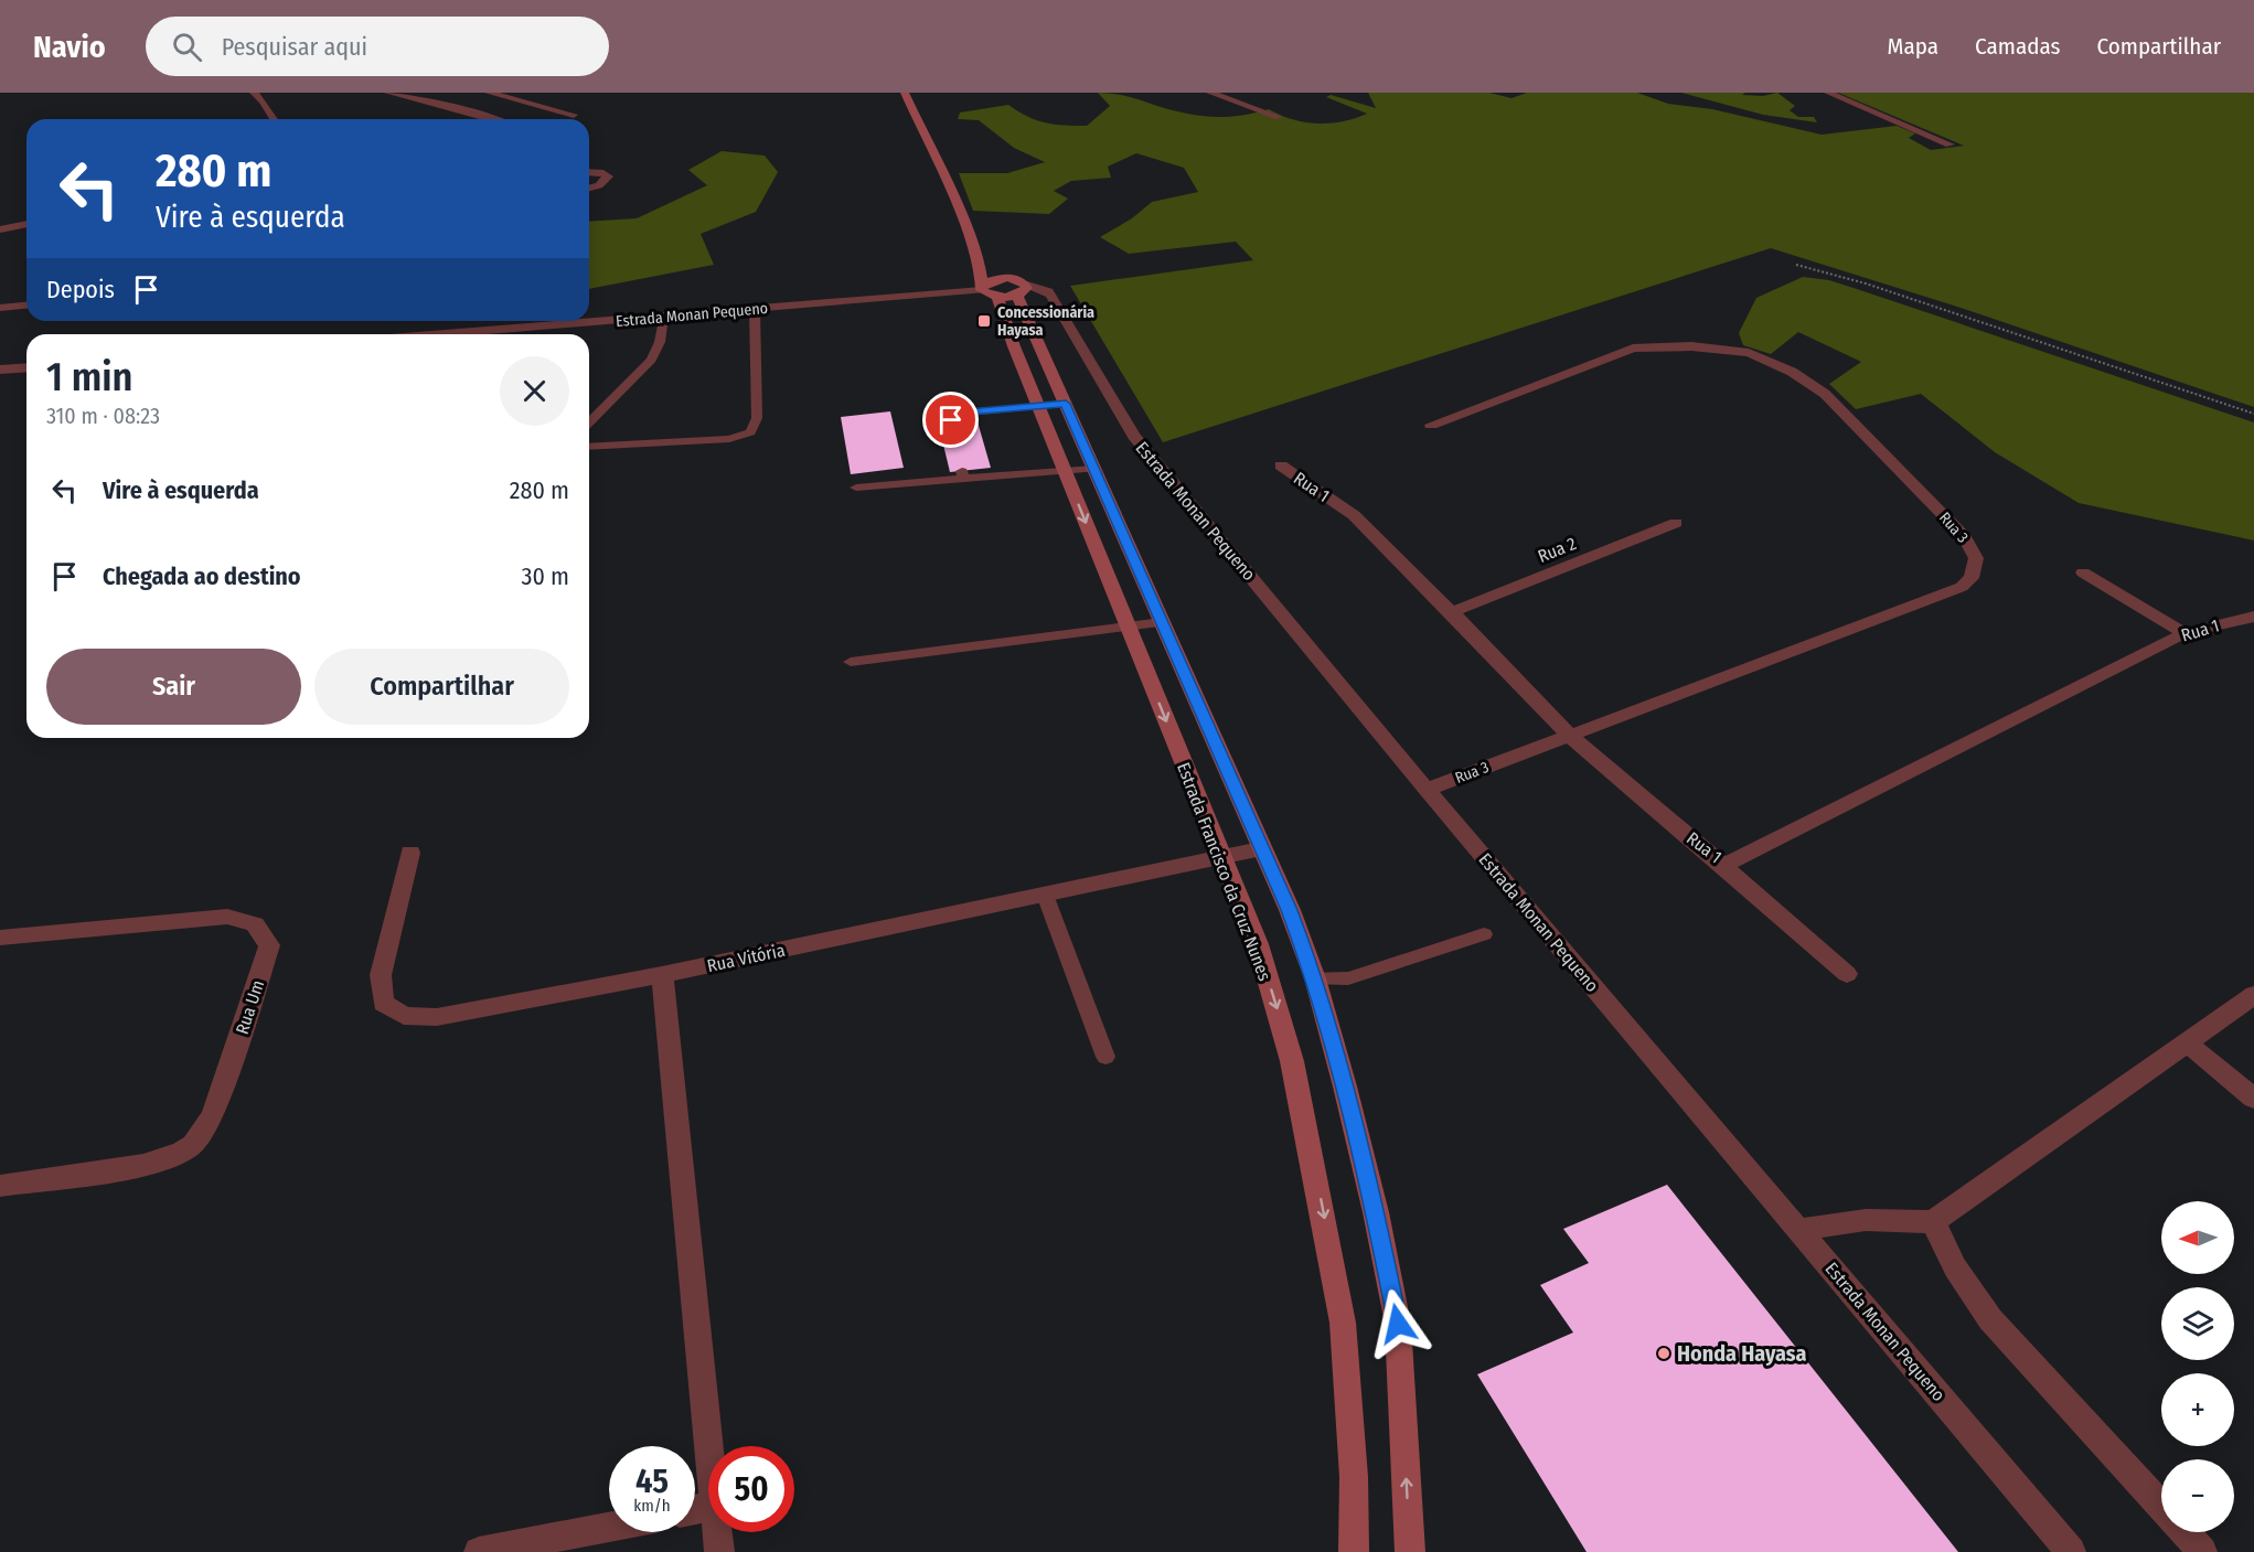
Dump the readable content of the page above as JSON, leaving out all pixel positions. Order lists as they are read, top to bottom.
{
  "streets": {
    "main road": ["Estrada Francisco da Cruz Nunes"],
    "street": [
      "Estrada Monan Pequeno",
      "Rua 1",
      "Rua 3",
      "Rua 2",
      "Rua Vitória",
      "Rua Um"
    ]
  },
  "crossings": [
    ["Estrada Monan Pequeno", "Rua 3"],
    ["Estrada Monan Pequeno", "Estrada Francisco da Cruz Nunes"],
    ["Rua 1", "Rua 3"],
    ["Rua 1", "Rua 2"],
    ["Estrada Francisco da Cruz Nunes", "Rua Vitória"]
  ],
  "places": {
    "transit": ["Concessionária Hayasa"],
    "other": ["Honda Hayasa"]
  },
  "north": "left",
  "page": {
    "header": "Navio",
    "search": "Pesquisar aqui",
    "nav": ["Mapa", "Camadas", "Compartilhar"],
    "turn": ["280 m", "Vire à esquerda"],
    "then": "Depois",
    "heading": ["1 min", "310 m · 08:23"],
    "list": [
      {
        "name": "Vire à esquerda",
        "value": "280 m"
      },
      {
        "name": "Chegada ao destino",
        "value": "30 m"
      }
    ],
    "buttons": ["Sair", "Compartilhar"],
    "map_buttons": ["+", "−"],
    "speed": "45 km/h",
    "limit": "50"
  }
}
